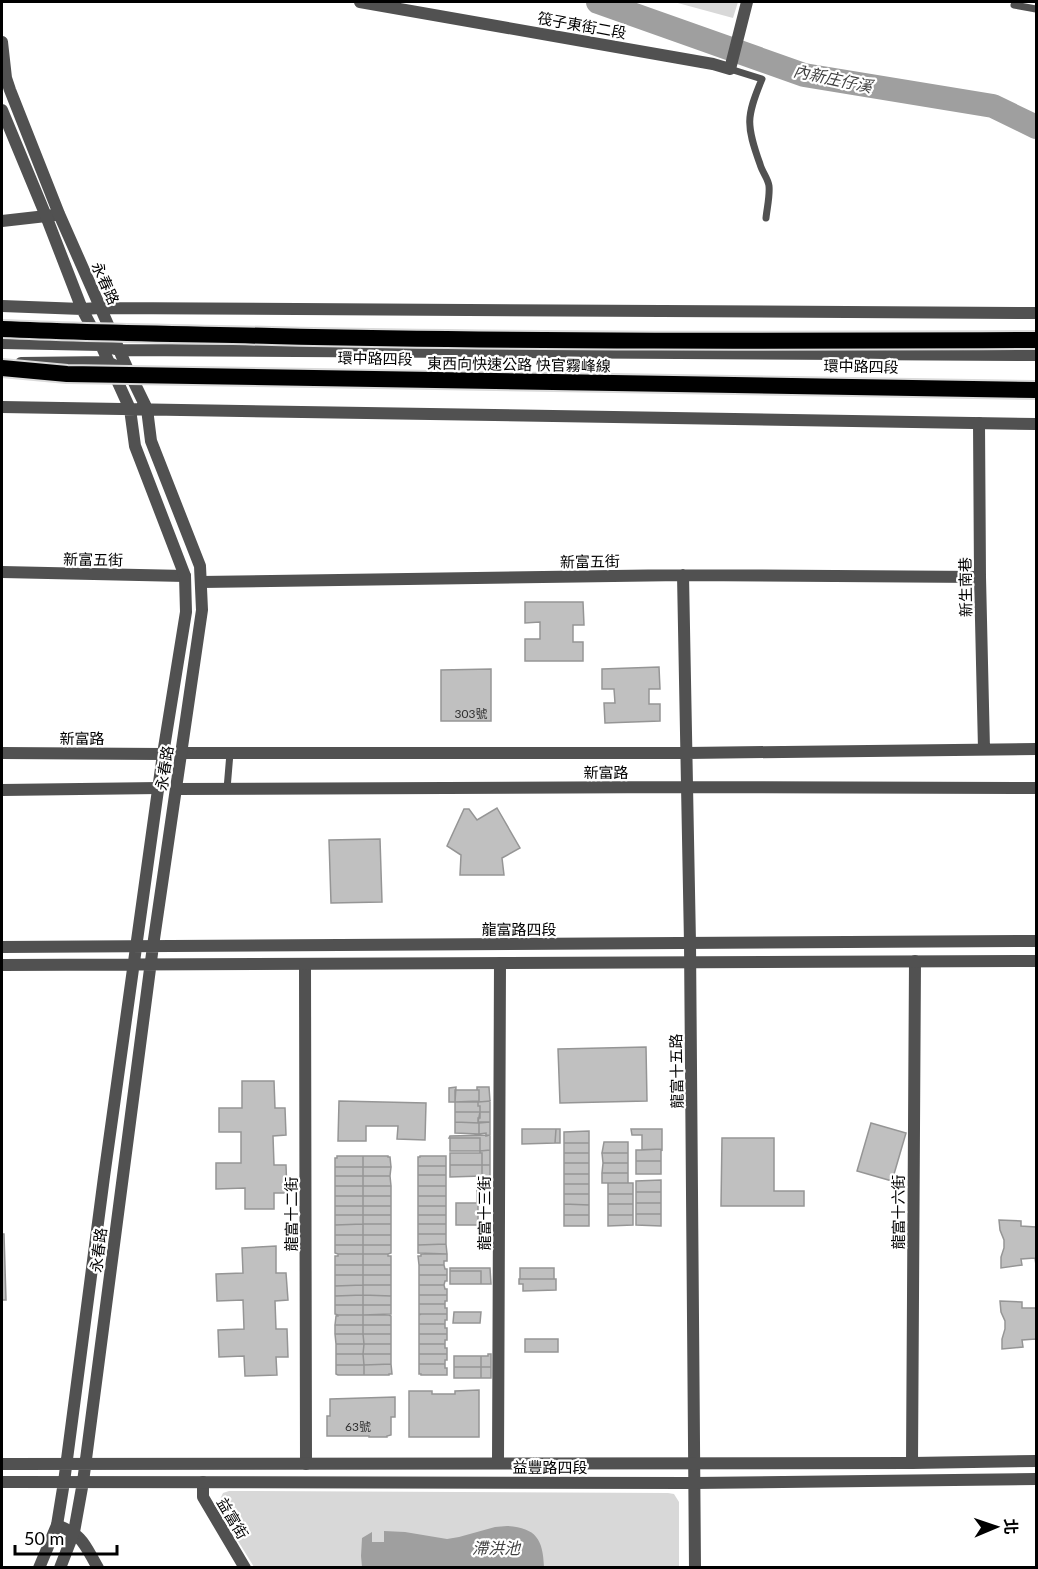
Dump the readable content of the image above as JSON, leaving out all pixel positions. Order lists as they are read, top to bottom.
{
  "streets": {
    "highway": ["東西向快速公路 快官霧峰線"],
    "street": [
      "筏子東街二段",
      "永春路",
      "環中路四段",
      "新富五街",
      "新生南巷",
      "新富路",
      "龍富路四段",
      "龍富十五路",
      "龍富十六街",
      "龍富十三街",
      "龍富十二街",
      "益豐路四段",
      "益富街"
    ]
  },
  "crossings": [
    ["永春路", "環中路四段"],
    ["永春路", "新富五街"],
    ["永春路", "新富路"],
    ["永春路", "龍富路四段"],
    ["永春路", "益豐路四段"],
    ["新富五街", "新生南巷"],
    ["新富五街", "龍富十五路"],
    ["新生南巷", "新富路"],
    ["新富路", "龍富十五路"],
    ["龍富路四段", "龍富十五路"],
    ["龍富十五路", "益豐路四段"],
    ["龍富十六街", "益豐路四段"],
    ["龍富十三街", "益豐路四段"],
    ["龍富十二街", "益豐路四段"],
    ["益豐路四段", "益富街"]
  ],
  "water": ["內新庄仔溪", "滯洪池"],
  "house_numbers": ["303號", "63號"],
  "scale_bar": "50 m",
  "north": "right"
}
